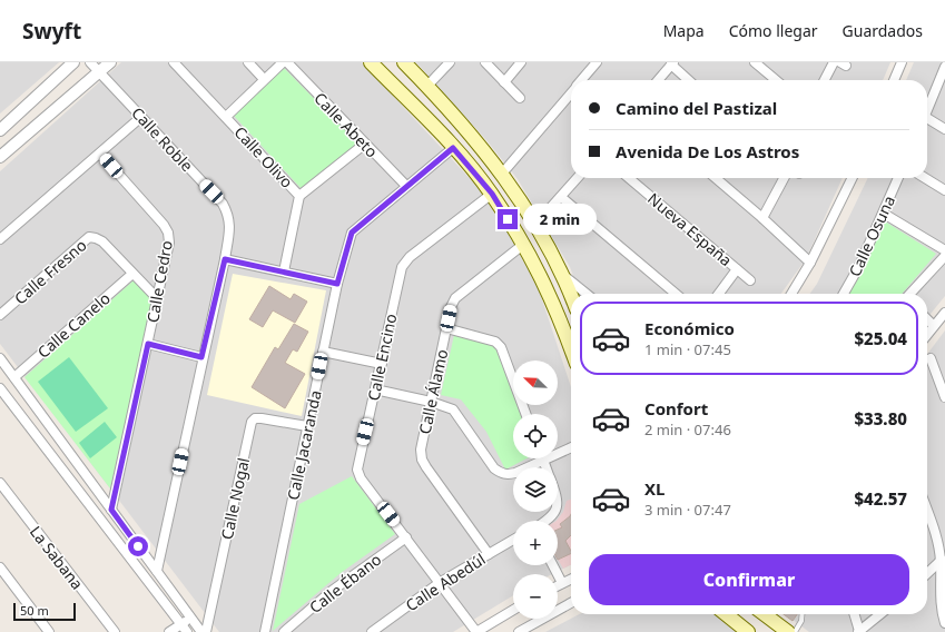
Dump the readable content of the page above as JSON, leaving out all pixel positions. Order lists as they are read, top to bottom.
{
  "streets": {
    "street": [
      "Calle Abeto",
      "Calle Roble",
      "Calle Olivo",
      "Nueva España",
      "Calle Osuna",
      "Calle Fresno",
      "Calle Cedro",
      "Calle Canelo",
      "Calle Encino",
      "Calle Álamo",
      "Calle Jacaranda",
      "Calle Nogal",
      "La Sabana",
      "Calle Abedúl",
      "Calle Ébano"
    ]
  },
  "crossings": [
    ["Calle Abeto", "Calle Jacaranda"],
    ["Calle Fresno", "Calle Cedro"],
    ["Calle Fresno", "Calle Canelo"],
    ["Calle Encino", "Calle Abedúl"],
    ["Calle Encino", "Calle Ébano"],
    ["Calle Álamo", "Calle Abedúl"],
    ["Calle Jacaranda", "Calle Nogal"]
  ],
  "scale_bar": "50 m",
  "north": "top left",
  "page": {
    "header": "Swyft",
    "nav": ["Mapa", "Cómo llegar", "Guardados"],
    "banner": ["Camino del Pastizal", "Avenida De Los Astros"],
    "bubble": "2 min",
    "list": [
      {
        "name": "Económico",
        "note": "1 min · 07:45",
        "value": "$25.04"
      },
      {
        "name": "Confort",
        "note": "2 min · 07:46",
        "value": "$33.80"
      },
      {
        "name": "XL",
        "note": "3 min · 07:47",
        "value": "$42.57"
      }
    ],
    "map_buttons": ["+", "−"],
    "buttons": "Confirmar",
    "scale": "50 m"
  }
}
